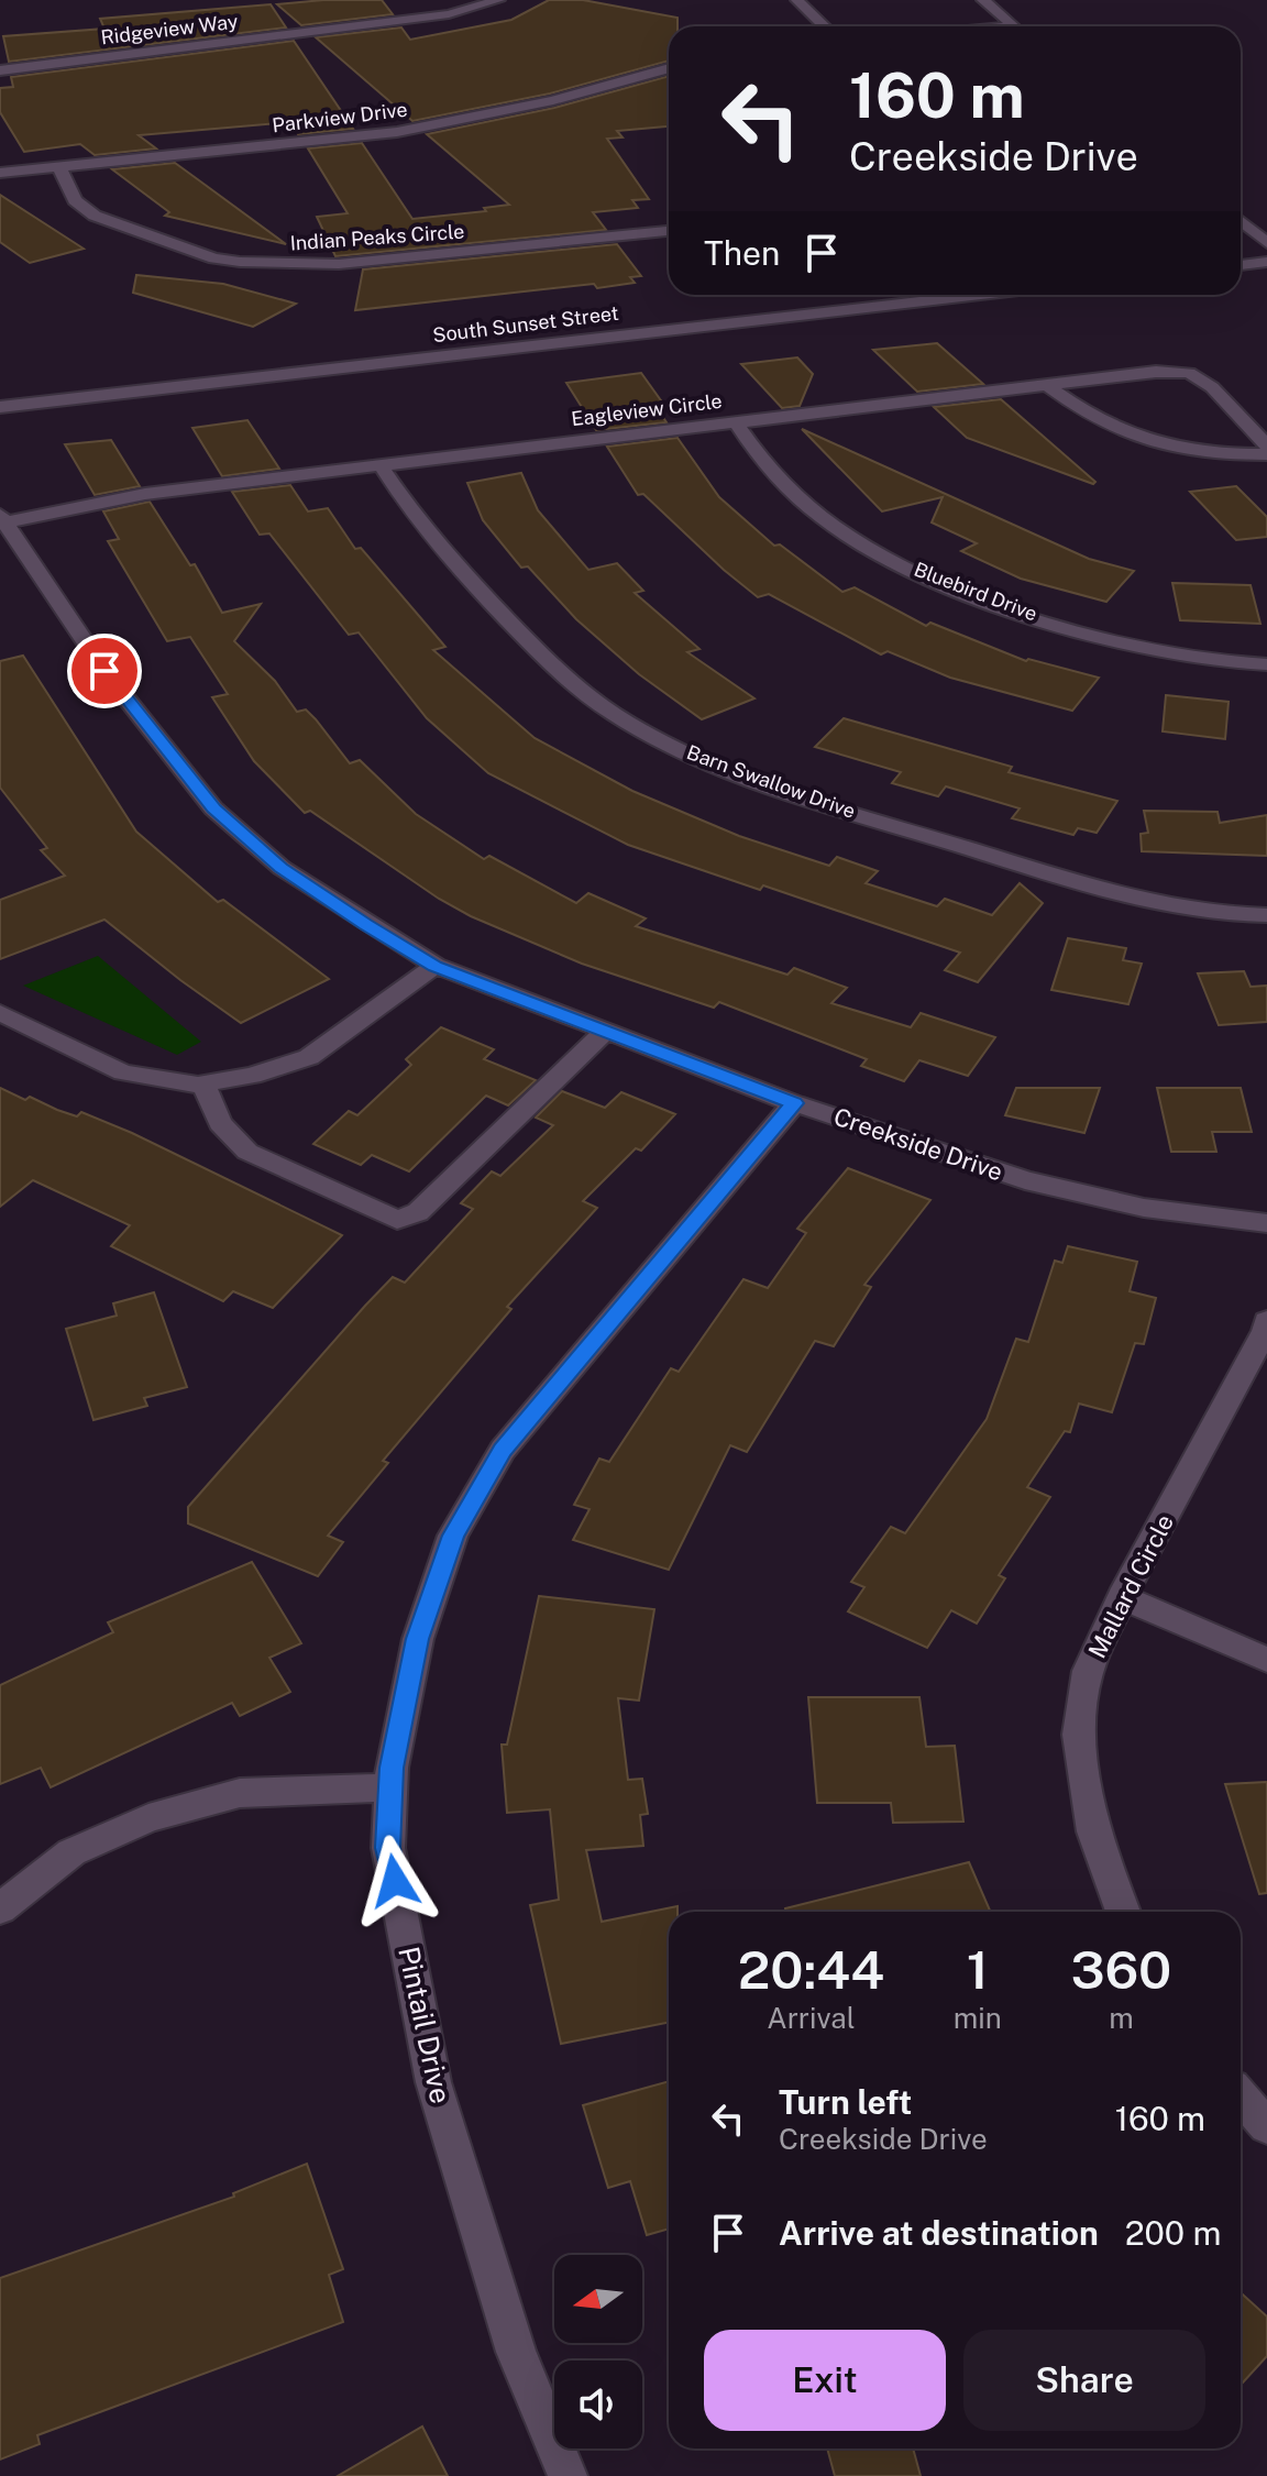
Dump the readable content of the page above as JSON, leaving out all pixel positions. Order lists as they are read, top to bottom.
{
  "streets": {
    "street": [
      "Ridgeview Way",
      "Parkview Drive",
      "Indian Peaks Circle",
      "South Sunset Street",
      "Eagleview Circle",
      "Bluebird Drive",
      "Barn Swallow Drive",
      "Creekside Drive",
      "Mallard Circle",
      "Pintail Drive"
    ]
  },
  "crossings": [
    ["Parkview Drive", "Indian Peaks Circle"],
    ["Eagleview Circle", "Bluebird Drive"],
    ["Eagleview Circle", "Barn Swallow Drive"],
    ["Eagleview Circle", "Creekside Drive"],
    ["Creekside Drive", "Pintail Drive"]
  ],
  "north": "left",
  "page": {
    "turn": ["160 m", "Creekside Drive"],
    "then": "Then",
    "eta": [
      "20:44",
      "Arrival",
      "1",
      "min",
      "360",
      "m"
    ],
    "list": [
      {
        "name": "Turn left",
        "note": "Creekside Drive",
        "value": "160 m"
      },
      {
        "name": "Arrive at destination",
        "value": "200 m"
      }
    ],
    "buttons": ["Exit", "Share"]
  }
}
